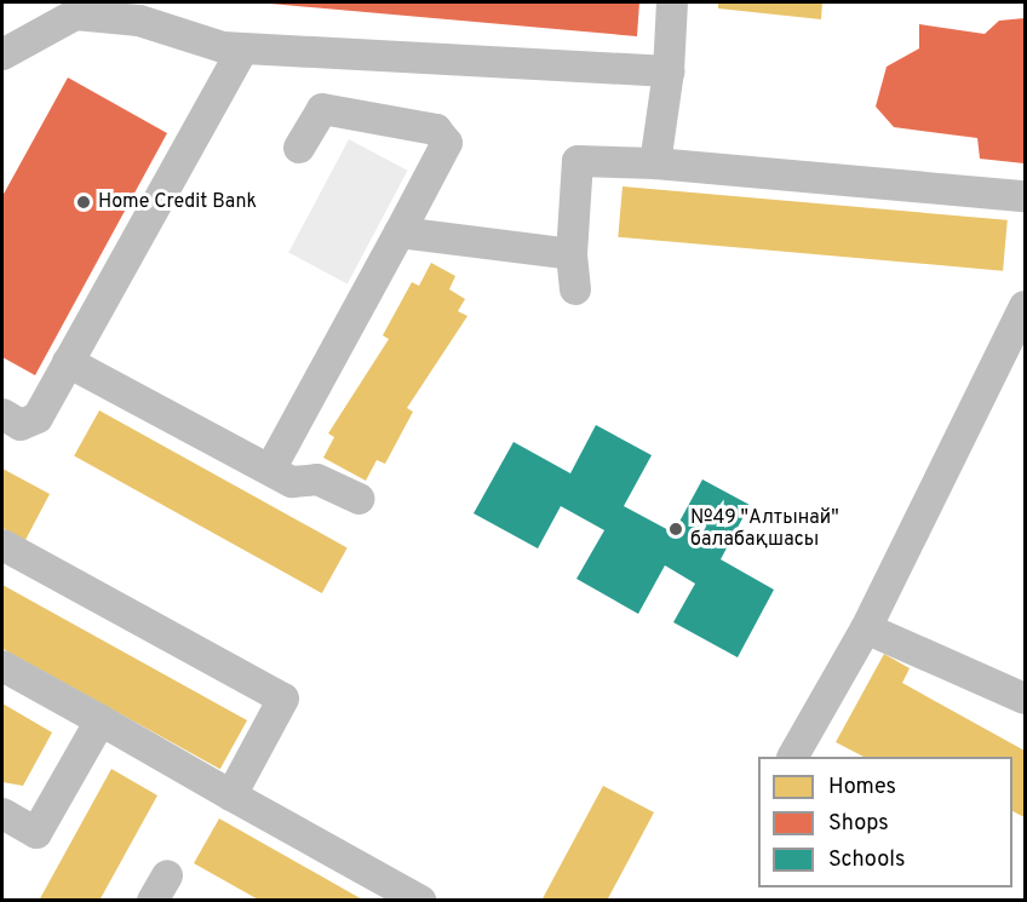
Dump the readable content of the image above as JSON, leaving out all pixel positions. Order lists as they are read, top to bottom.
{
  "places": ["Home Credit Bank", "№49 \"Алтынай\" балабақшасы"],
  "legend": ["Homes", "Shops", "Schools"]
}
